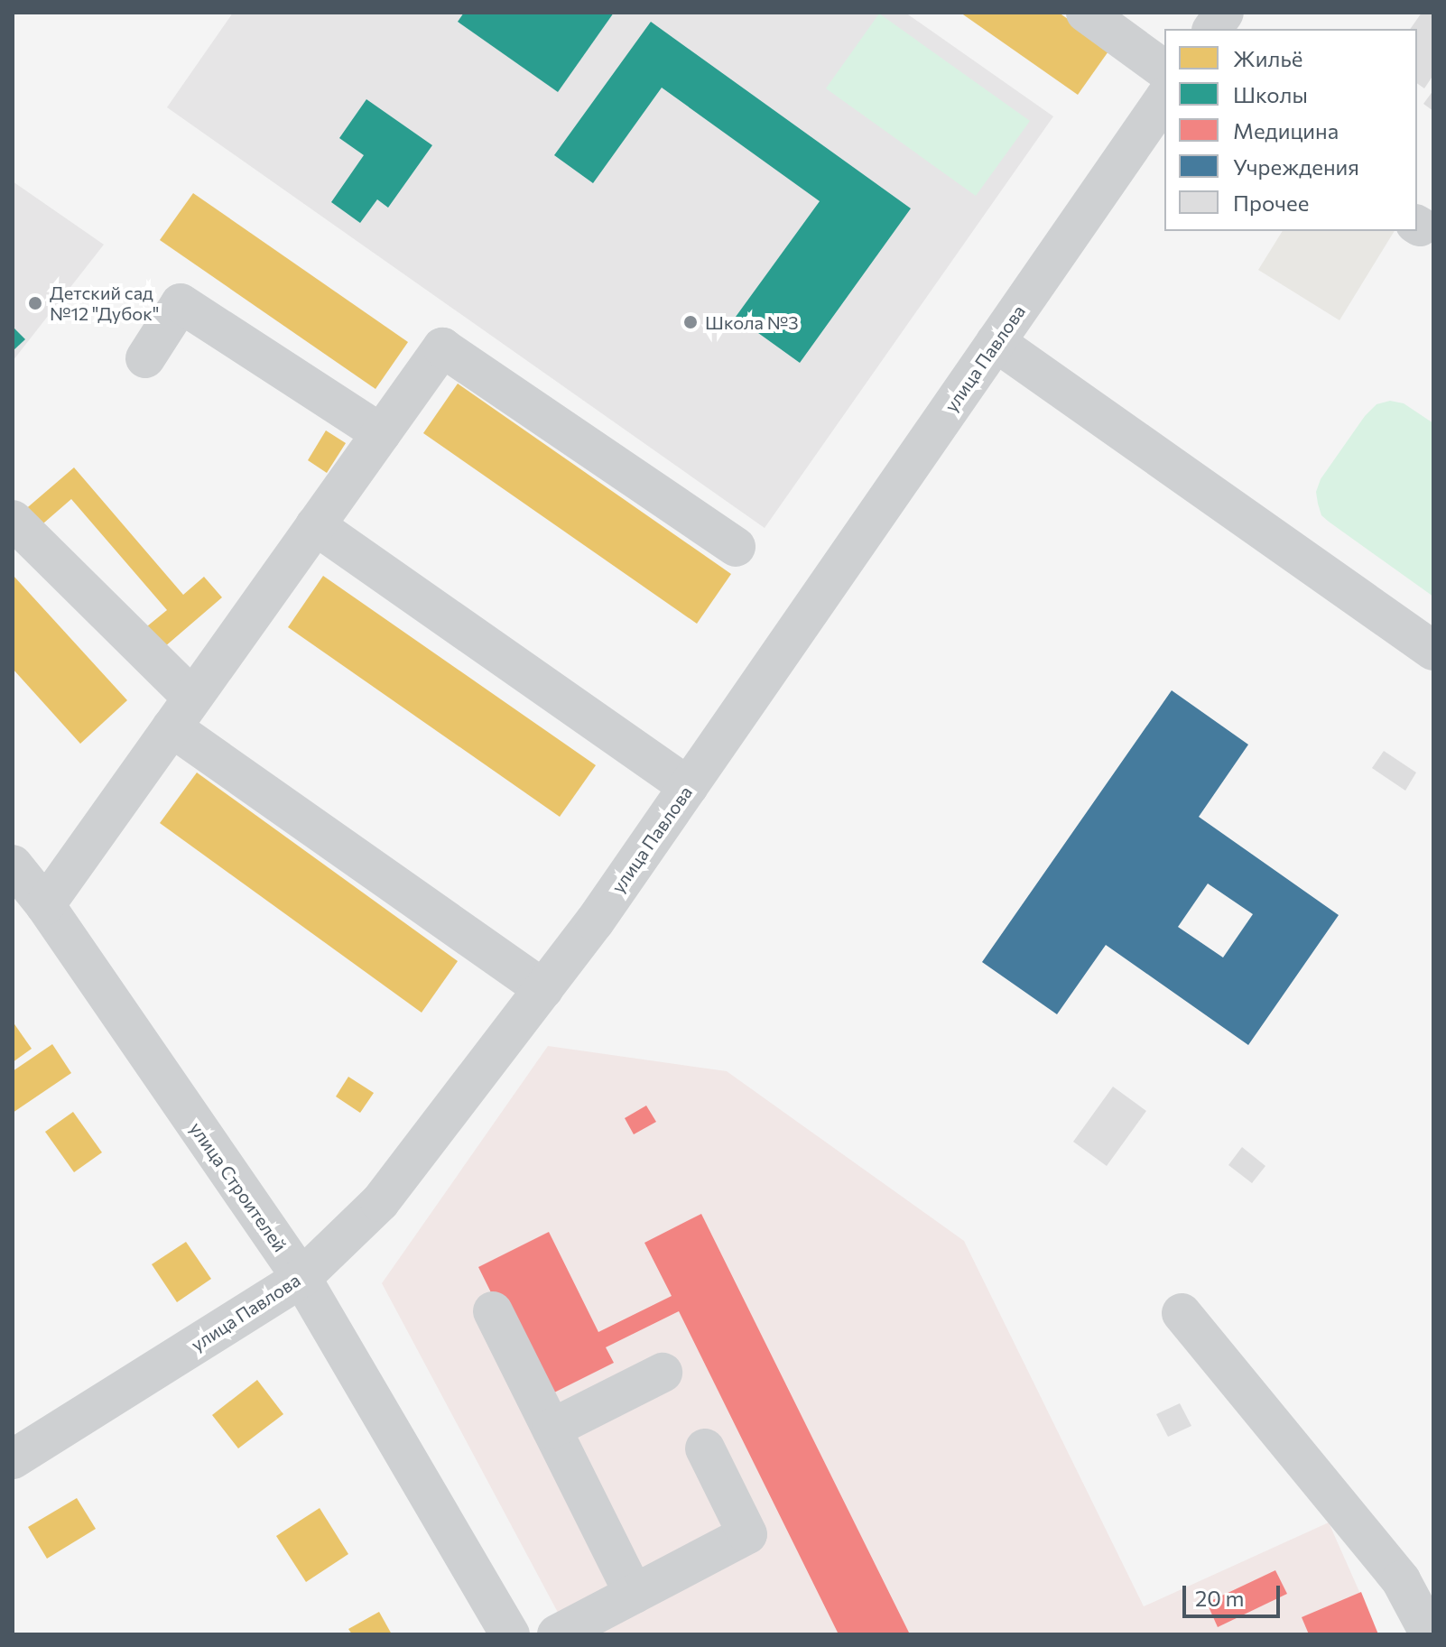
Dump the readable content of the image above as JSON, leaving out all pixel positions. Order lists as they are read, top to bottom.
{
  "streets": {
    "street": ["улица Павлова", "улица Строителей"]
  },
  "crossings": [
    ["улица Павлова", "улица Строителей"]
  ],
  "places": ["Детский сад №12 \"Дубок\"", "Школа №3"],
  "legend": [
    "Жильё",
    "Школы",
    "Медицина",
    "Учреждения",
    "Прочее"
  ],
  "scale_bar": "20 m"
}
